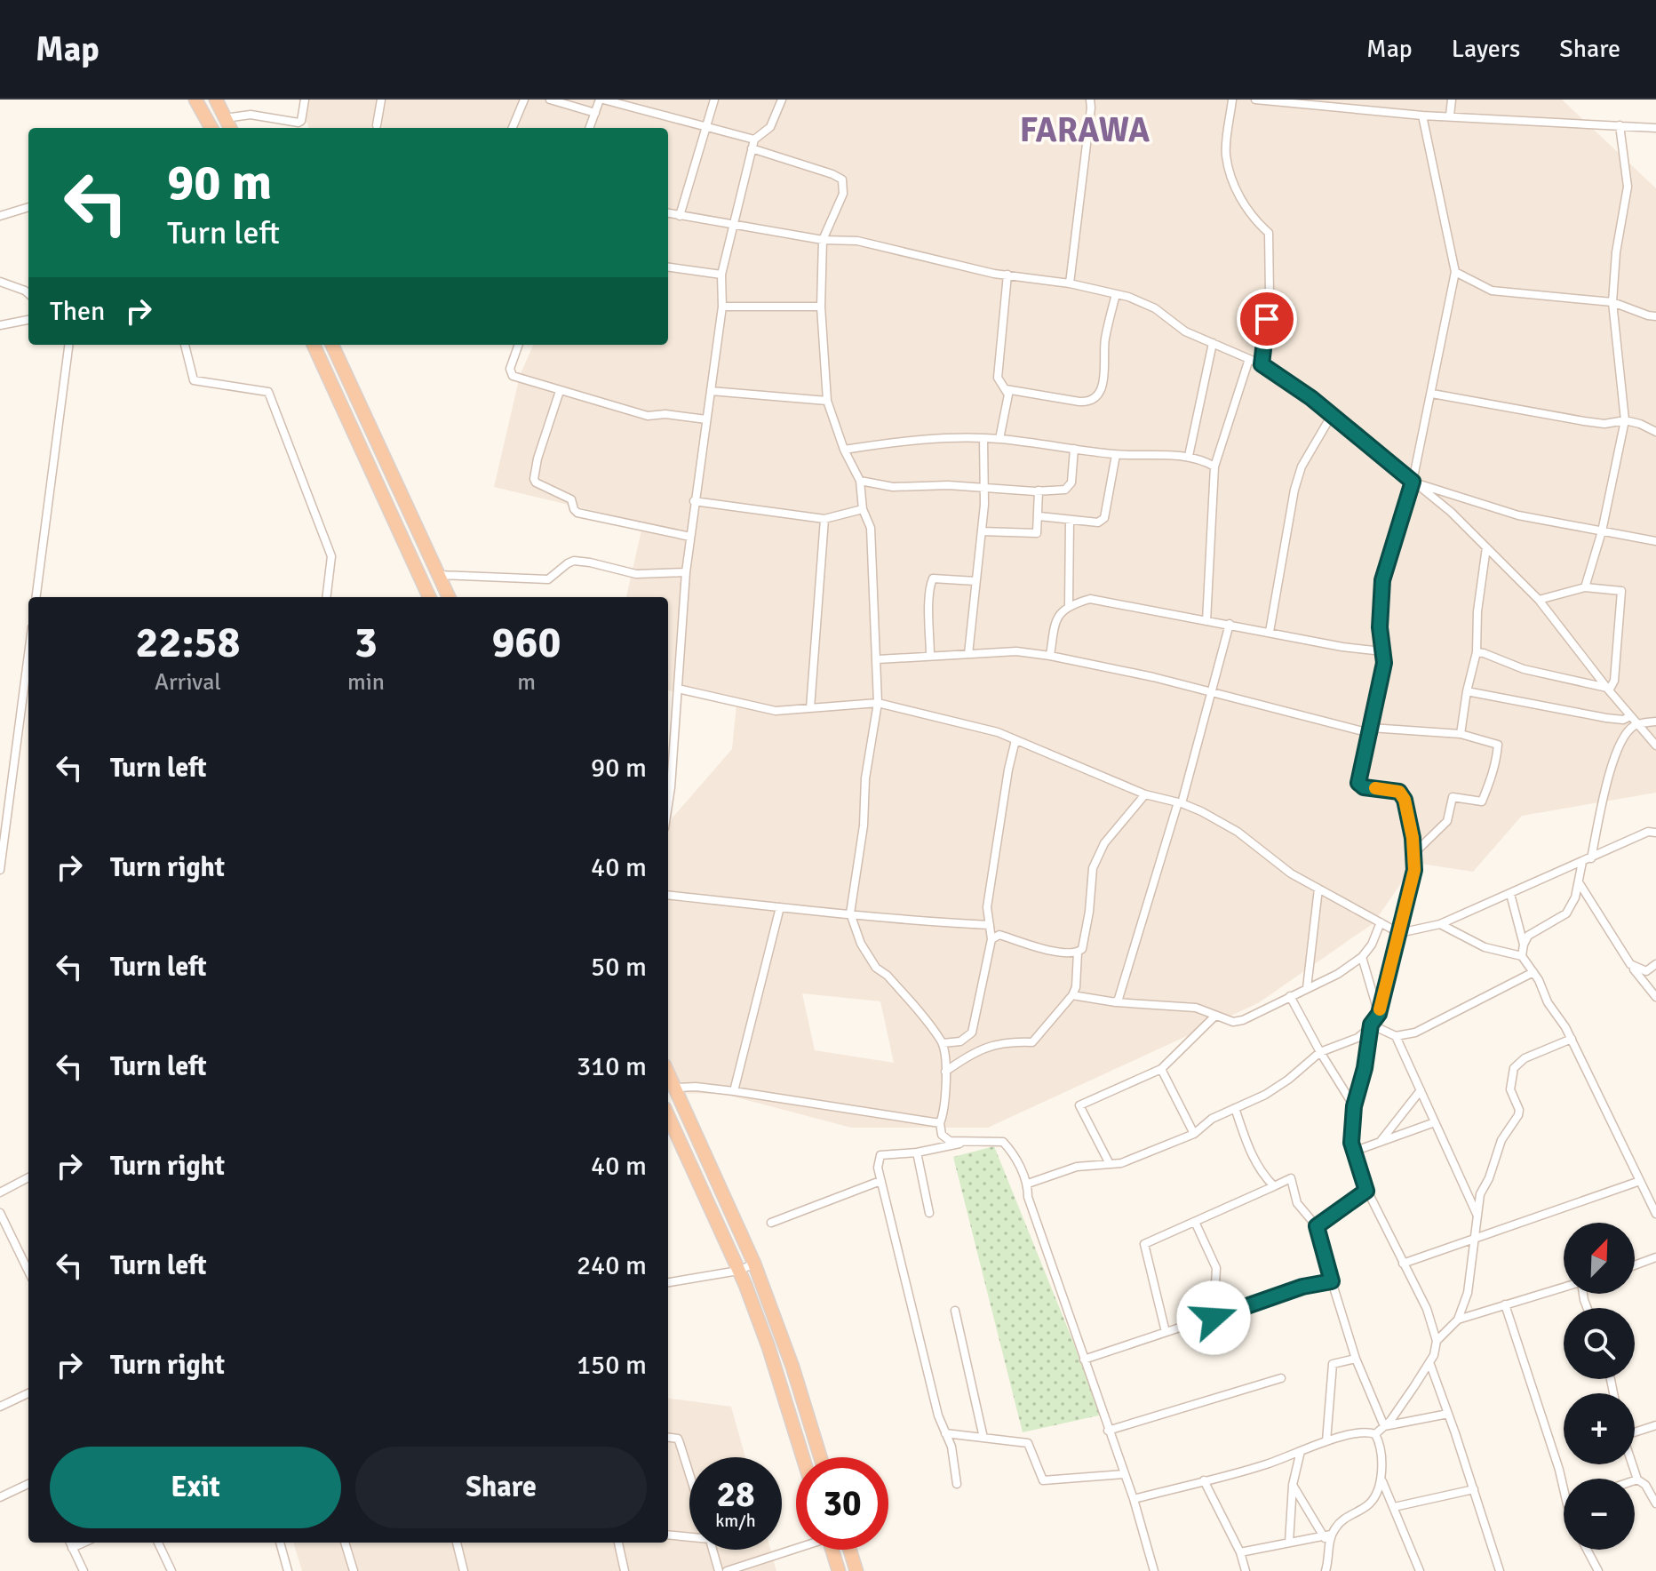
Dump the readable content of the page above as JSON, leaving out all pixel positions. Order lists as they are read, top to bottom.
{
  "districts": ["FARAWA"],
  "north": "top right",
  "page": {
    "header": "Map",
    "nav": ["Map", "Layers", "Share"],
    "turn": ["90 m", "Turn left"],
    "then": "Then",
    "eta": [
      "22:58",
      "Arrival",
      "3",
      "min",
      "960",
      "m"
    ],
    "list": [
      {
        "name": "Turn left",
        "value": "90 m"
      },
      {
        "name": "Turn right",
        "value": "40 m"
      },
      {
        "name": "Turn left",
        "value": "50 m"
      },
      {
        "name": "Turn left",
        "value": "310 m"
      },
      {
        "name": "Turn right",
        "value": "40 m"
      },
      {
        "name": "Turn left",
        "value": "240 m"
      },
      {
        "name": "Turn right",
        "value": "150 m"
      }
    ],
    "map_buttons": ["+", "−"],
    "buttons": ["Exit", "Share"],
    "speed": "28 km/h",
    "limit": "30"
  }
}
